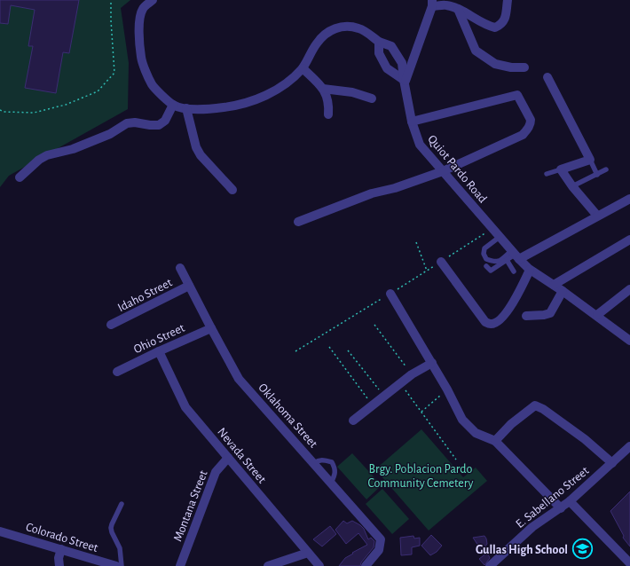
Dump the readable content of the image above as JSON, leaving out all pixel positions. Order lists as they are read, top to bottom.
{
  "streets": {
    "street": [
      "Quiot Pardo Road",
      "Idaho Street",
      "Ohio Street",
      "Oklahoma Street",
      "Nevada Street",
      "E. Sabellano Street",
      "Montana Street",
      "Colorado Street"
    ]
  },
  "crossings": [
    ["Idaho Street", "Oklahoma Street"],
    ["Ohio Street", "Oklahoma Street"],
    ["Ohio Street", "Nevada Street"],
    ["Nevada Street", "Montana Street"]
  ],
  "parks": ["Brgy. Poblacion Pardo Community Cemetery"],
  "places": {
    "school or university": ["Gullas High School"]
  }
}
